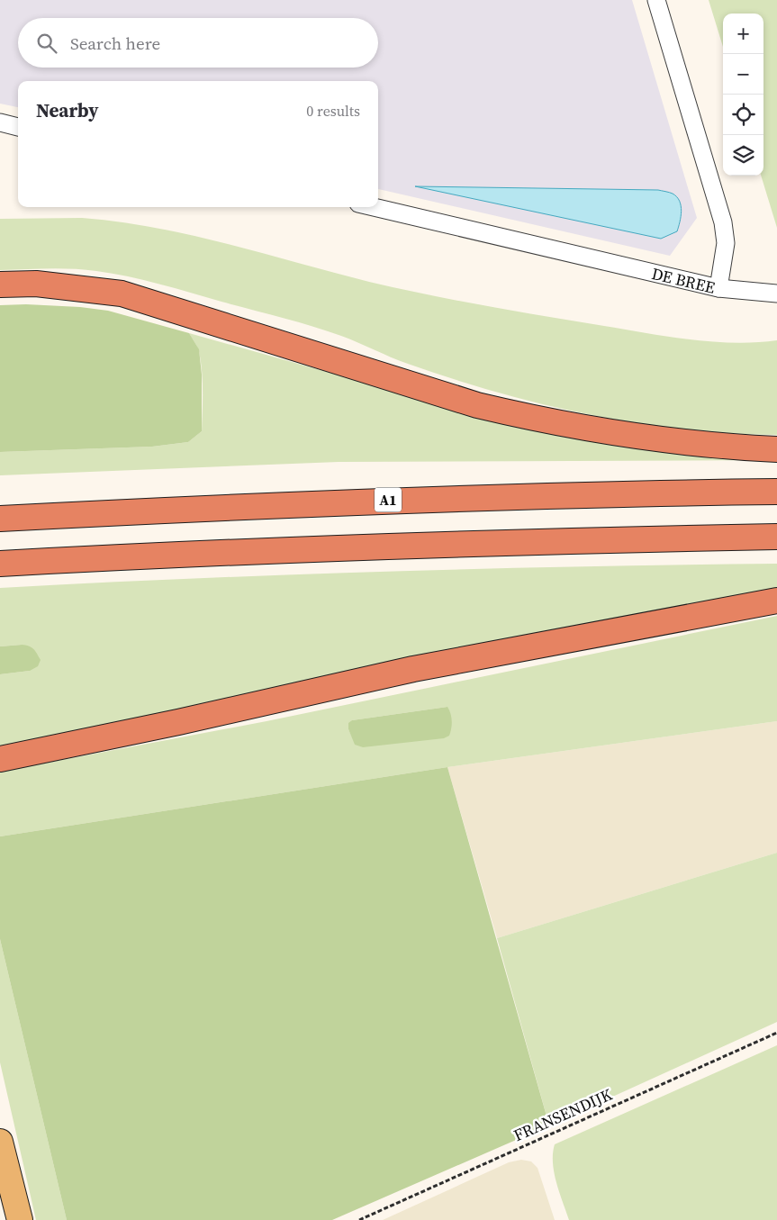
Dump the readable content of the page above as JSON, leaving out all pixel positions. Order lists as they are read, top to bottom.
{
  "streets": {
    "highway": ["A1"],
    "street": ["DE BREE"],
    "path": ["FRANSENDIJK"]
  },
  "page": {
    "map_buttons": ["+", "−"],
    "search": "Search here",
    "heading": ["Nearby", "0 results"]
  }
}
